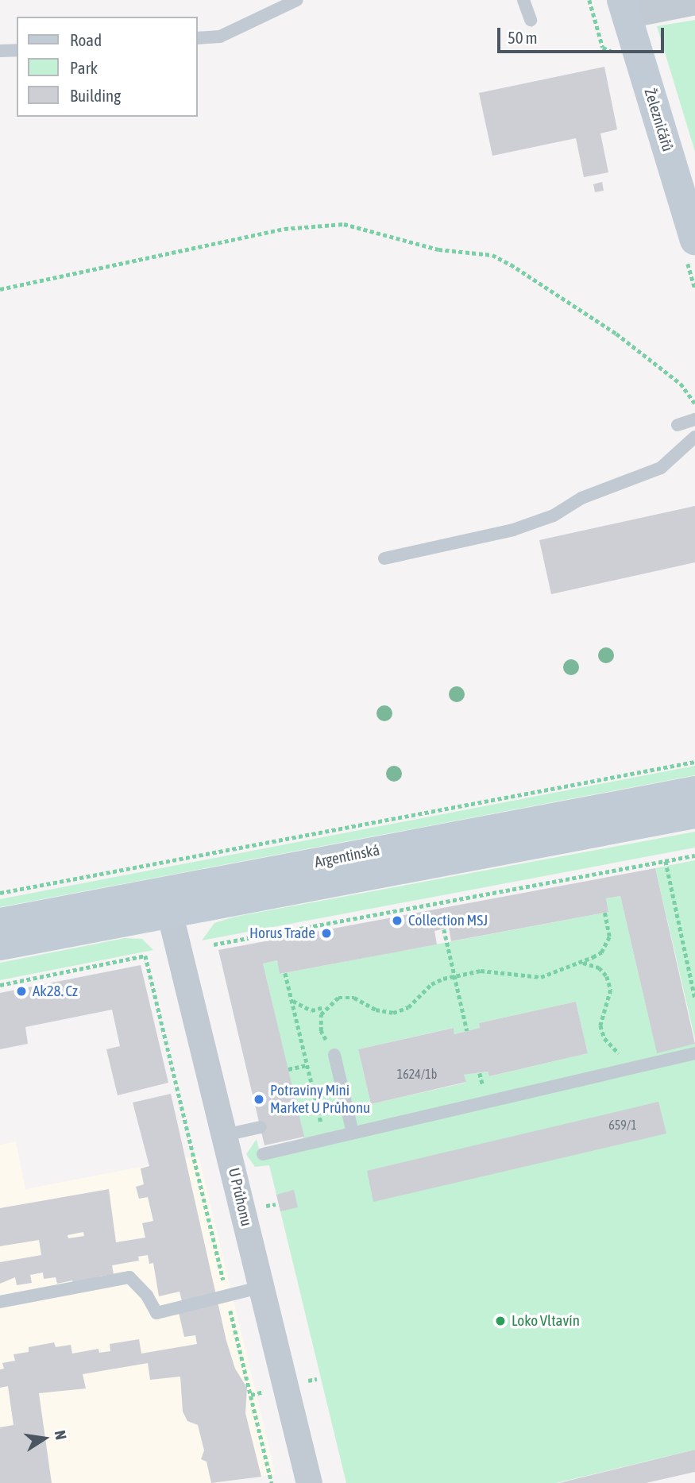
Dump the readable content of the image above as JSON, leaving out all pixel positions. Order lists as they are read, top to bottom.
{
  "streets": {
    "main road": ["Železničářů", "Argentinská"],
    "street": ["U Průhonu"]
  },
  "crossings": [
    ["Argentinská", "U Průhonu"]
  ],
  "places": [
    "Collection MSJ",
    "Horus Trade",
    "Ak28. Cz",
    "Potraviny Mini Market U Průhonu",
    "Loko Vltavín"
  ],
  "house_numbers": ["1624/1b", "659/1"],
  "legend": ["Road", "Park", "Building"],
  "scale_bar": "50 m",
  "north": "right"
}
